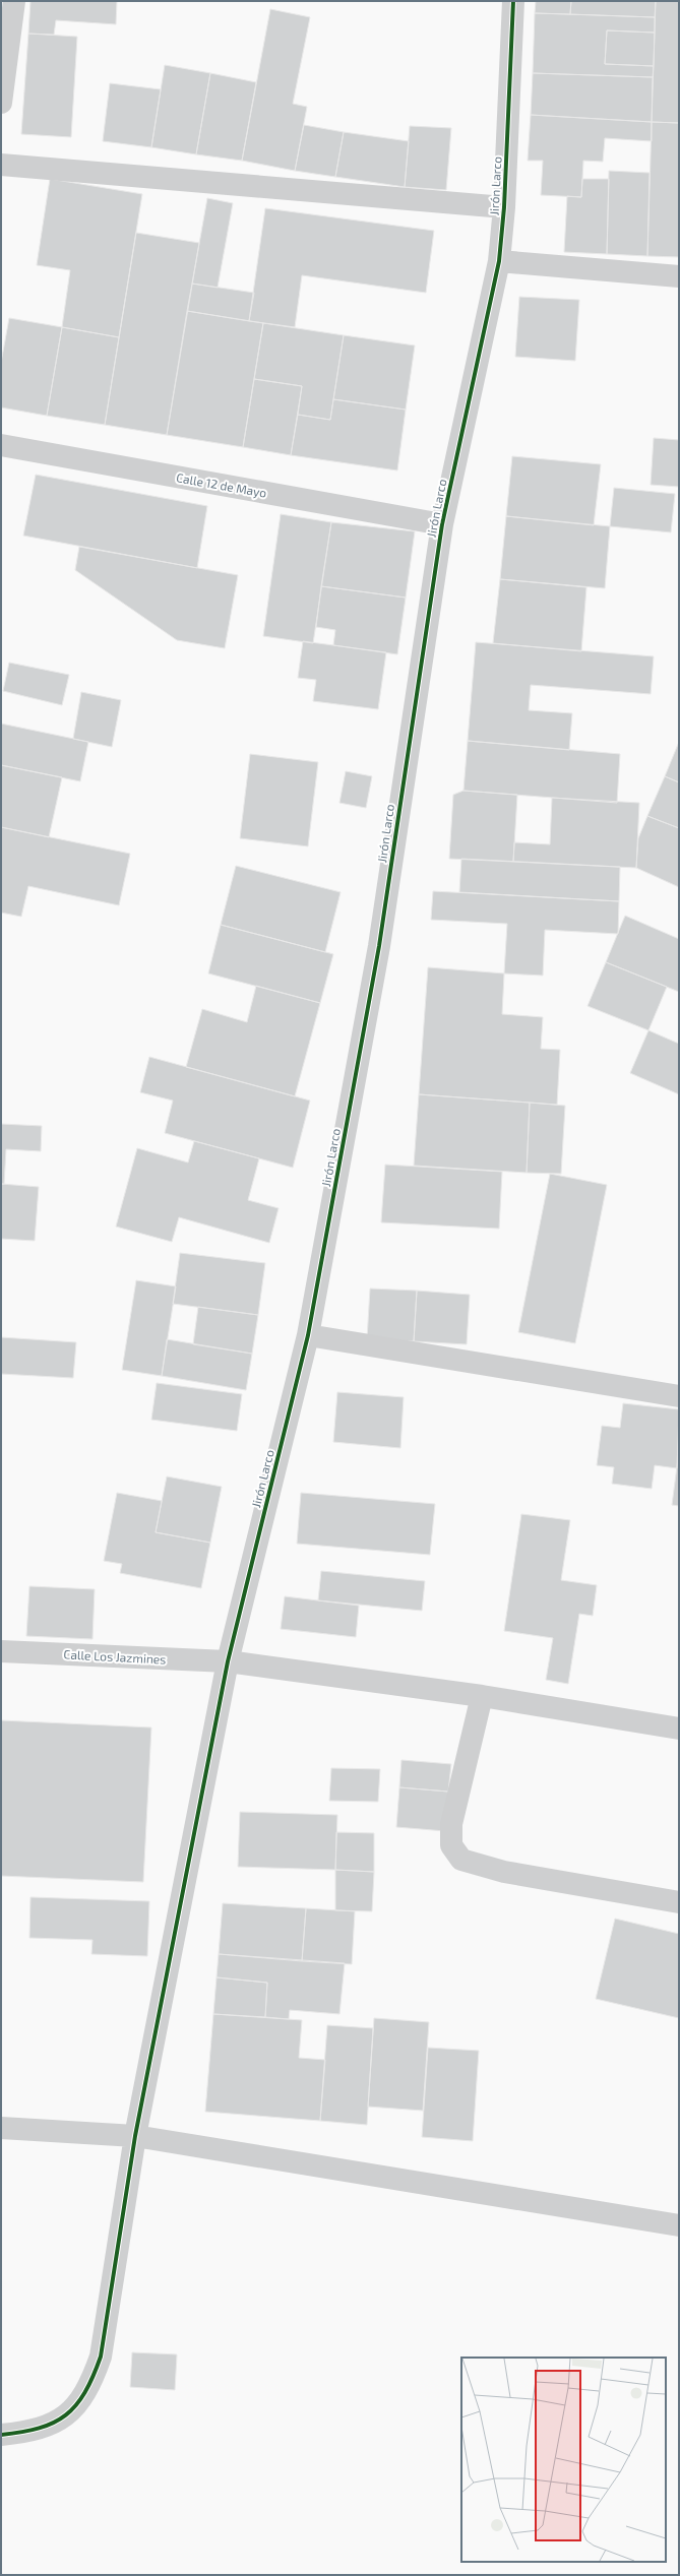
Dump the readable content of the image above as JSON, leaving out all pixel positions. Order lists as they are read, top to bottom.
{
  "streets": {
    "street": ["Jirón Larco", "Calle 12 de Mayo", "Calle Los Jazmines"]
  },
  "crossings": [
    ["Jirón Larco", "Calle 12 de Mayo"],
    ["Jirón Larco", "Calle Los Jazmines"]
  ]
}
